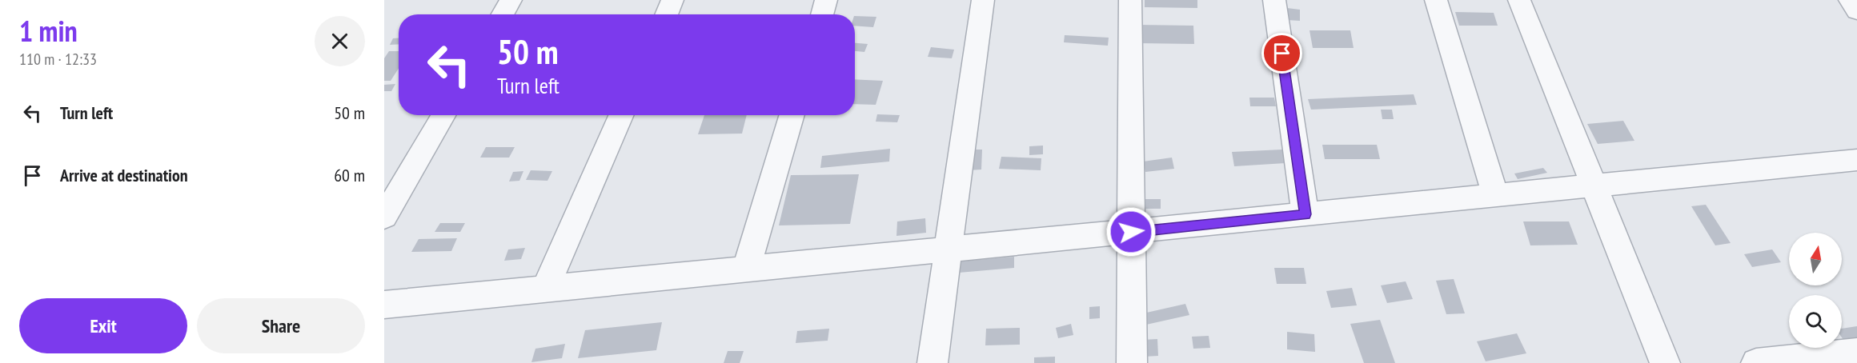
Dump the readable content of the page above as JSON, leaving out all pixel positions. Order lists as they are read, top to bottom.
{
  "north": "top",
  "page": {
    "heading": ["1 min", "110 m · 12:33"],
    "turn": ["50 m", "Turn left"],
    "list": [
      {
        "name": "Turn left",
        "value": "50 m"
      },
      {
        "name": "Arrive at destination",
        "value": "60 m"
      }
    ],
    "buttons": ["Exit", "Share"]
  }
}
